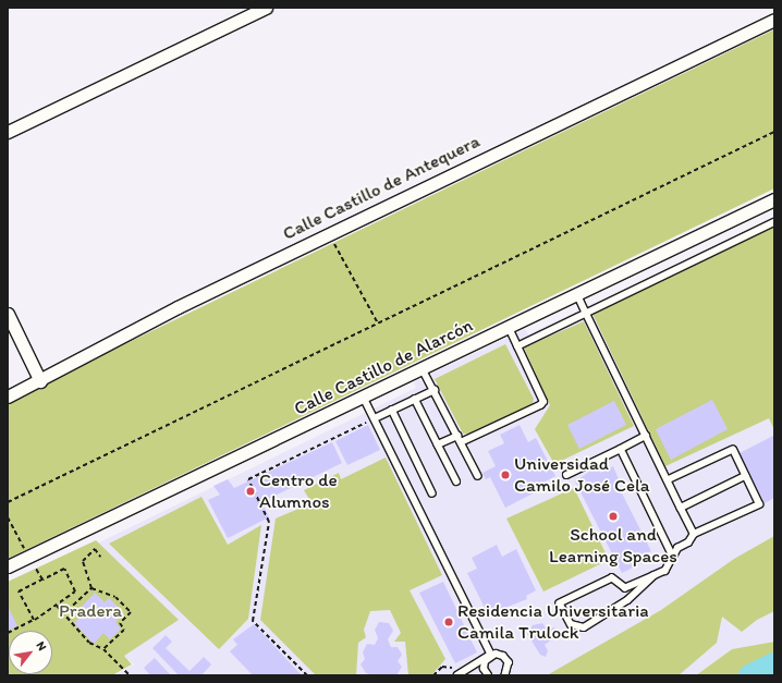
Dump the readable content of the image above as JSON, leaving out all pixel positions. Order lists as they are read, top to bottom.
{
  "streets": {
    "street": ["Calle Castillo de Antequera", "Calle Castillo de Alarcón"]
  },
  "parks": ["Pradera"],
  "places": [
    "Universidad Camilo José Cela",
    "Centro de Alumnos",
    "School and Learning Spaces",
    "Residencia Universitaria Camila Trulock"
  ],
  "north": "top right"
}
